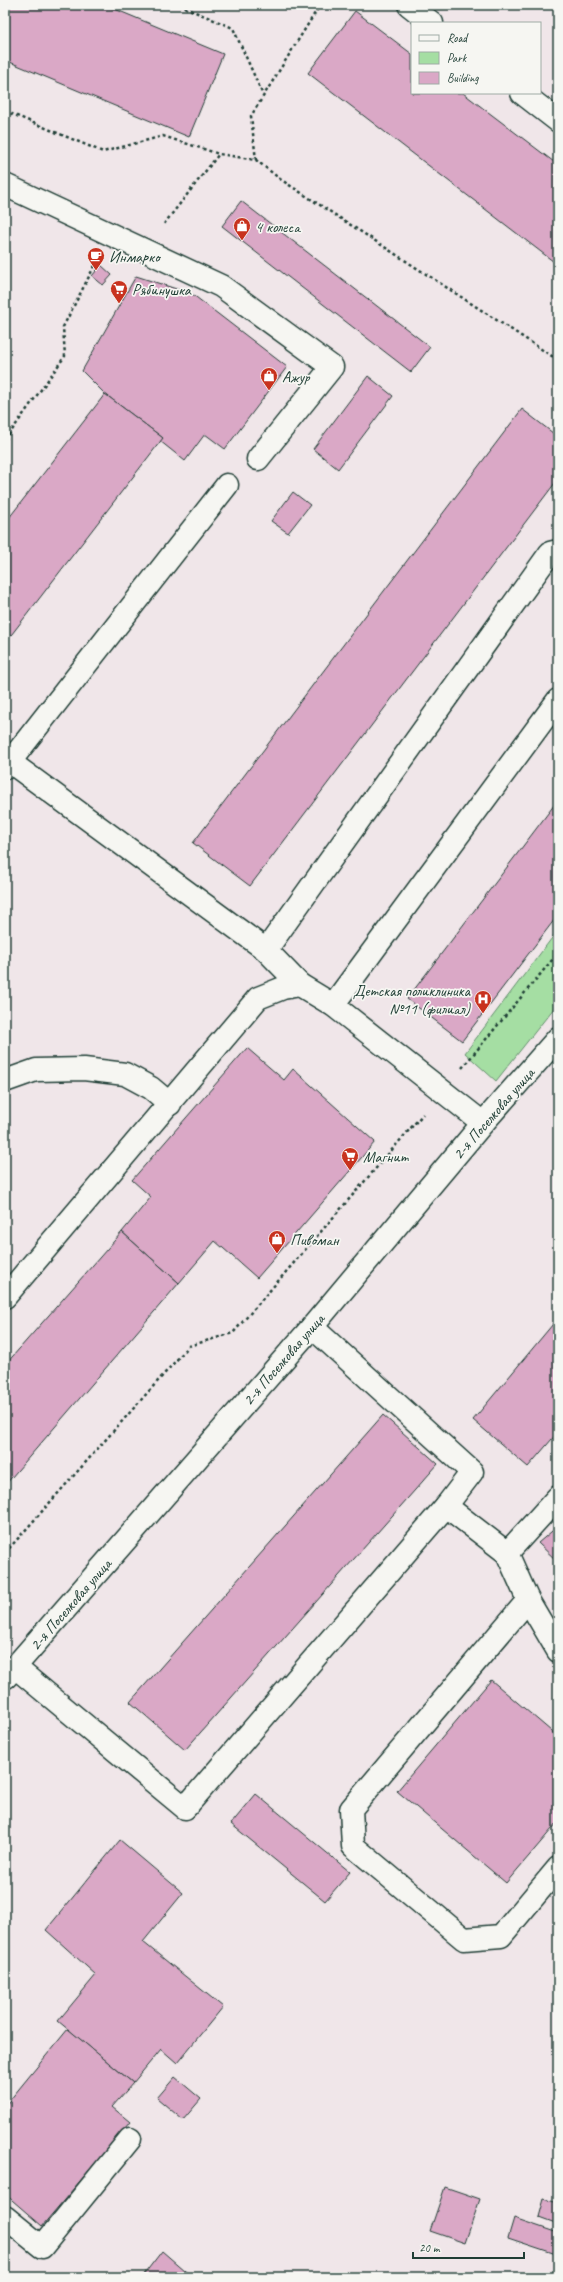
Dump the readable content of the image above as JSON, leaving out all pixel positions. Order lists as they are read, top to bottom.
{
  "streets": {
    "street": ["2-я Поселковая улица"]
  },
  "places": {
    "shop": ["4 колеса", "Ажур", "Пивоман"],
    "cafe": ["Инмарко"],
    "supermarket": ["Рябинушка", "Магнит"],
    "hospital": ["Детская поликлиника №11 (филиал)"]
  },
  "legend": ["Road", "Park", "Building"],
  "scale_bar": "20 m"
}
